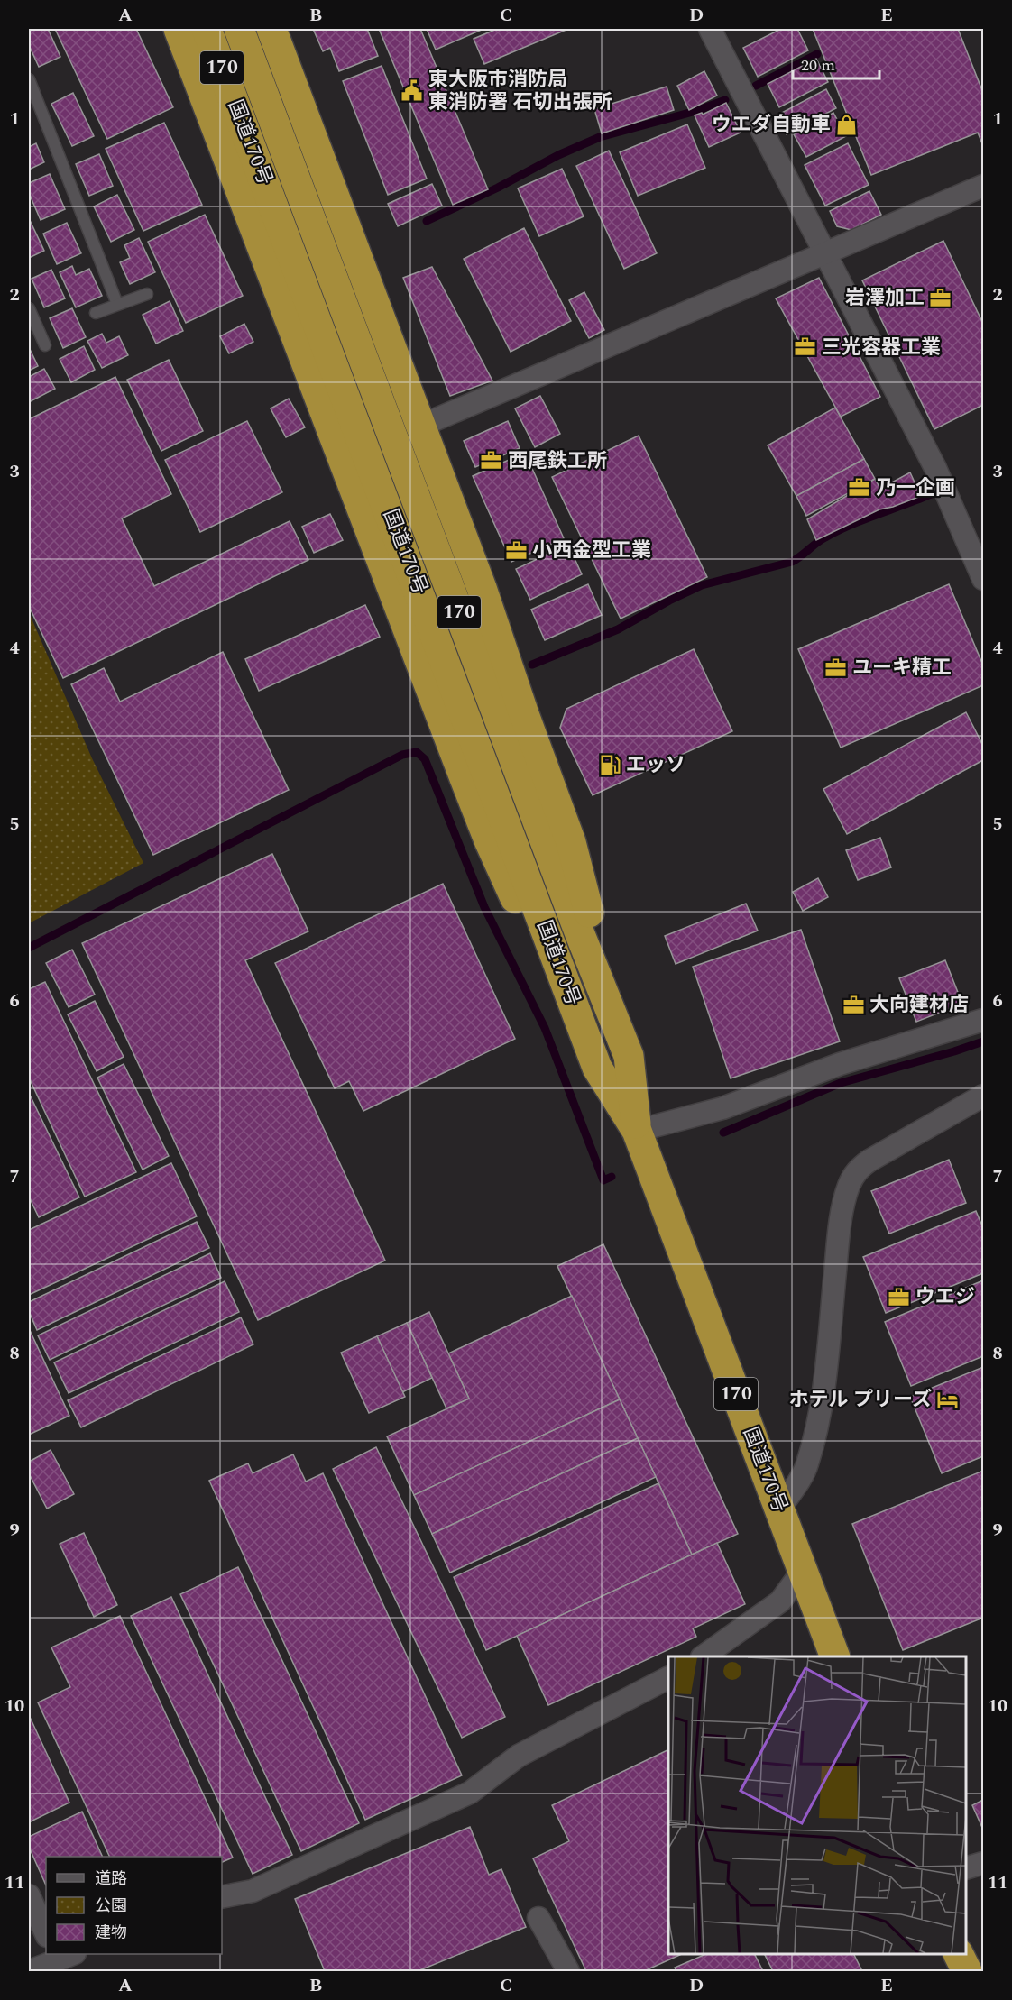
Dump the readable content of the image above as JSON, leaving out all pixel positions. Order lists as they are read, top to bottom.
{
  "streets": {
    "highway": ["170", "国道170号"]
  },
  "places": {
    "public building": ["東大阪市消防局 東消防署 石切出張所"],
    "shop": ["ウエダ自動車"],
    "office": [
      "岩澤加工",
      "三光容器工業",
      "西尾鉄工所",
      "乃一企画",
      "小西金型工業",
      "ユーキ精工",
      "大向建材店",
      "ウエジ"
    ],
    "fuel station": ["エッソ"],
    "hotel": ["ホテル プリーズ"]
  },
  "legend": ["道路", "公園", "建物"],
  "scale_bar": "20 m",
  "grid": {
    "columns": [
      "A",
      "B",
      "C",
      "D",
      "E"
    ],
    "rows": [
      "1",
      "2",
      "3",
      "4",
      "5",
      "6",
      "7",
      "8",
      "9",
      "10",
      "11"
    ]
  }
}
